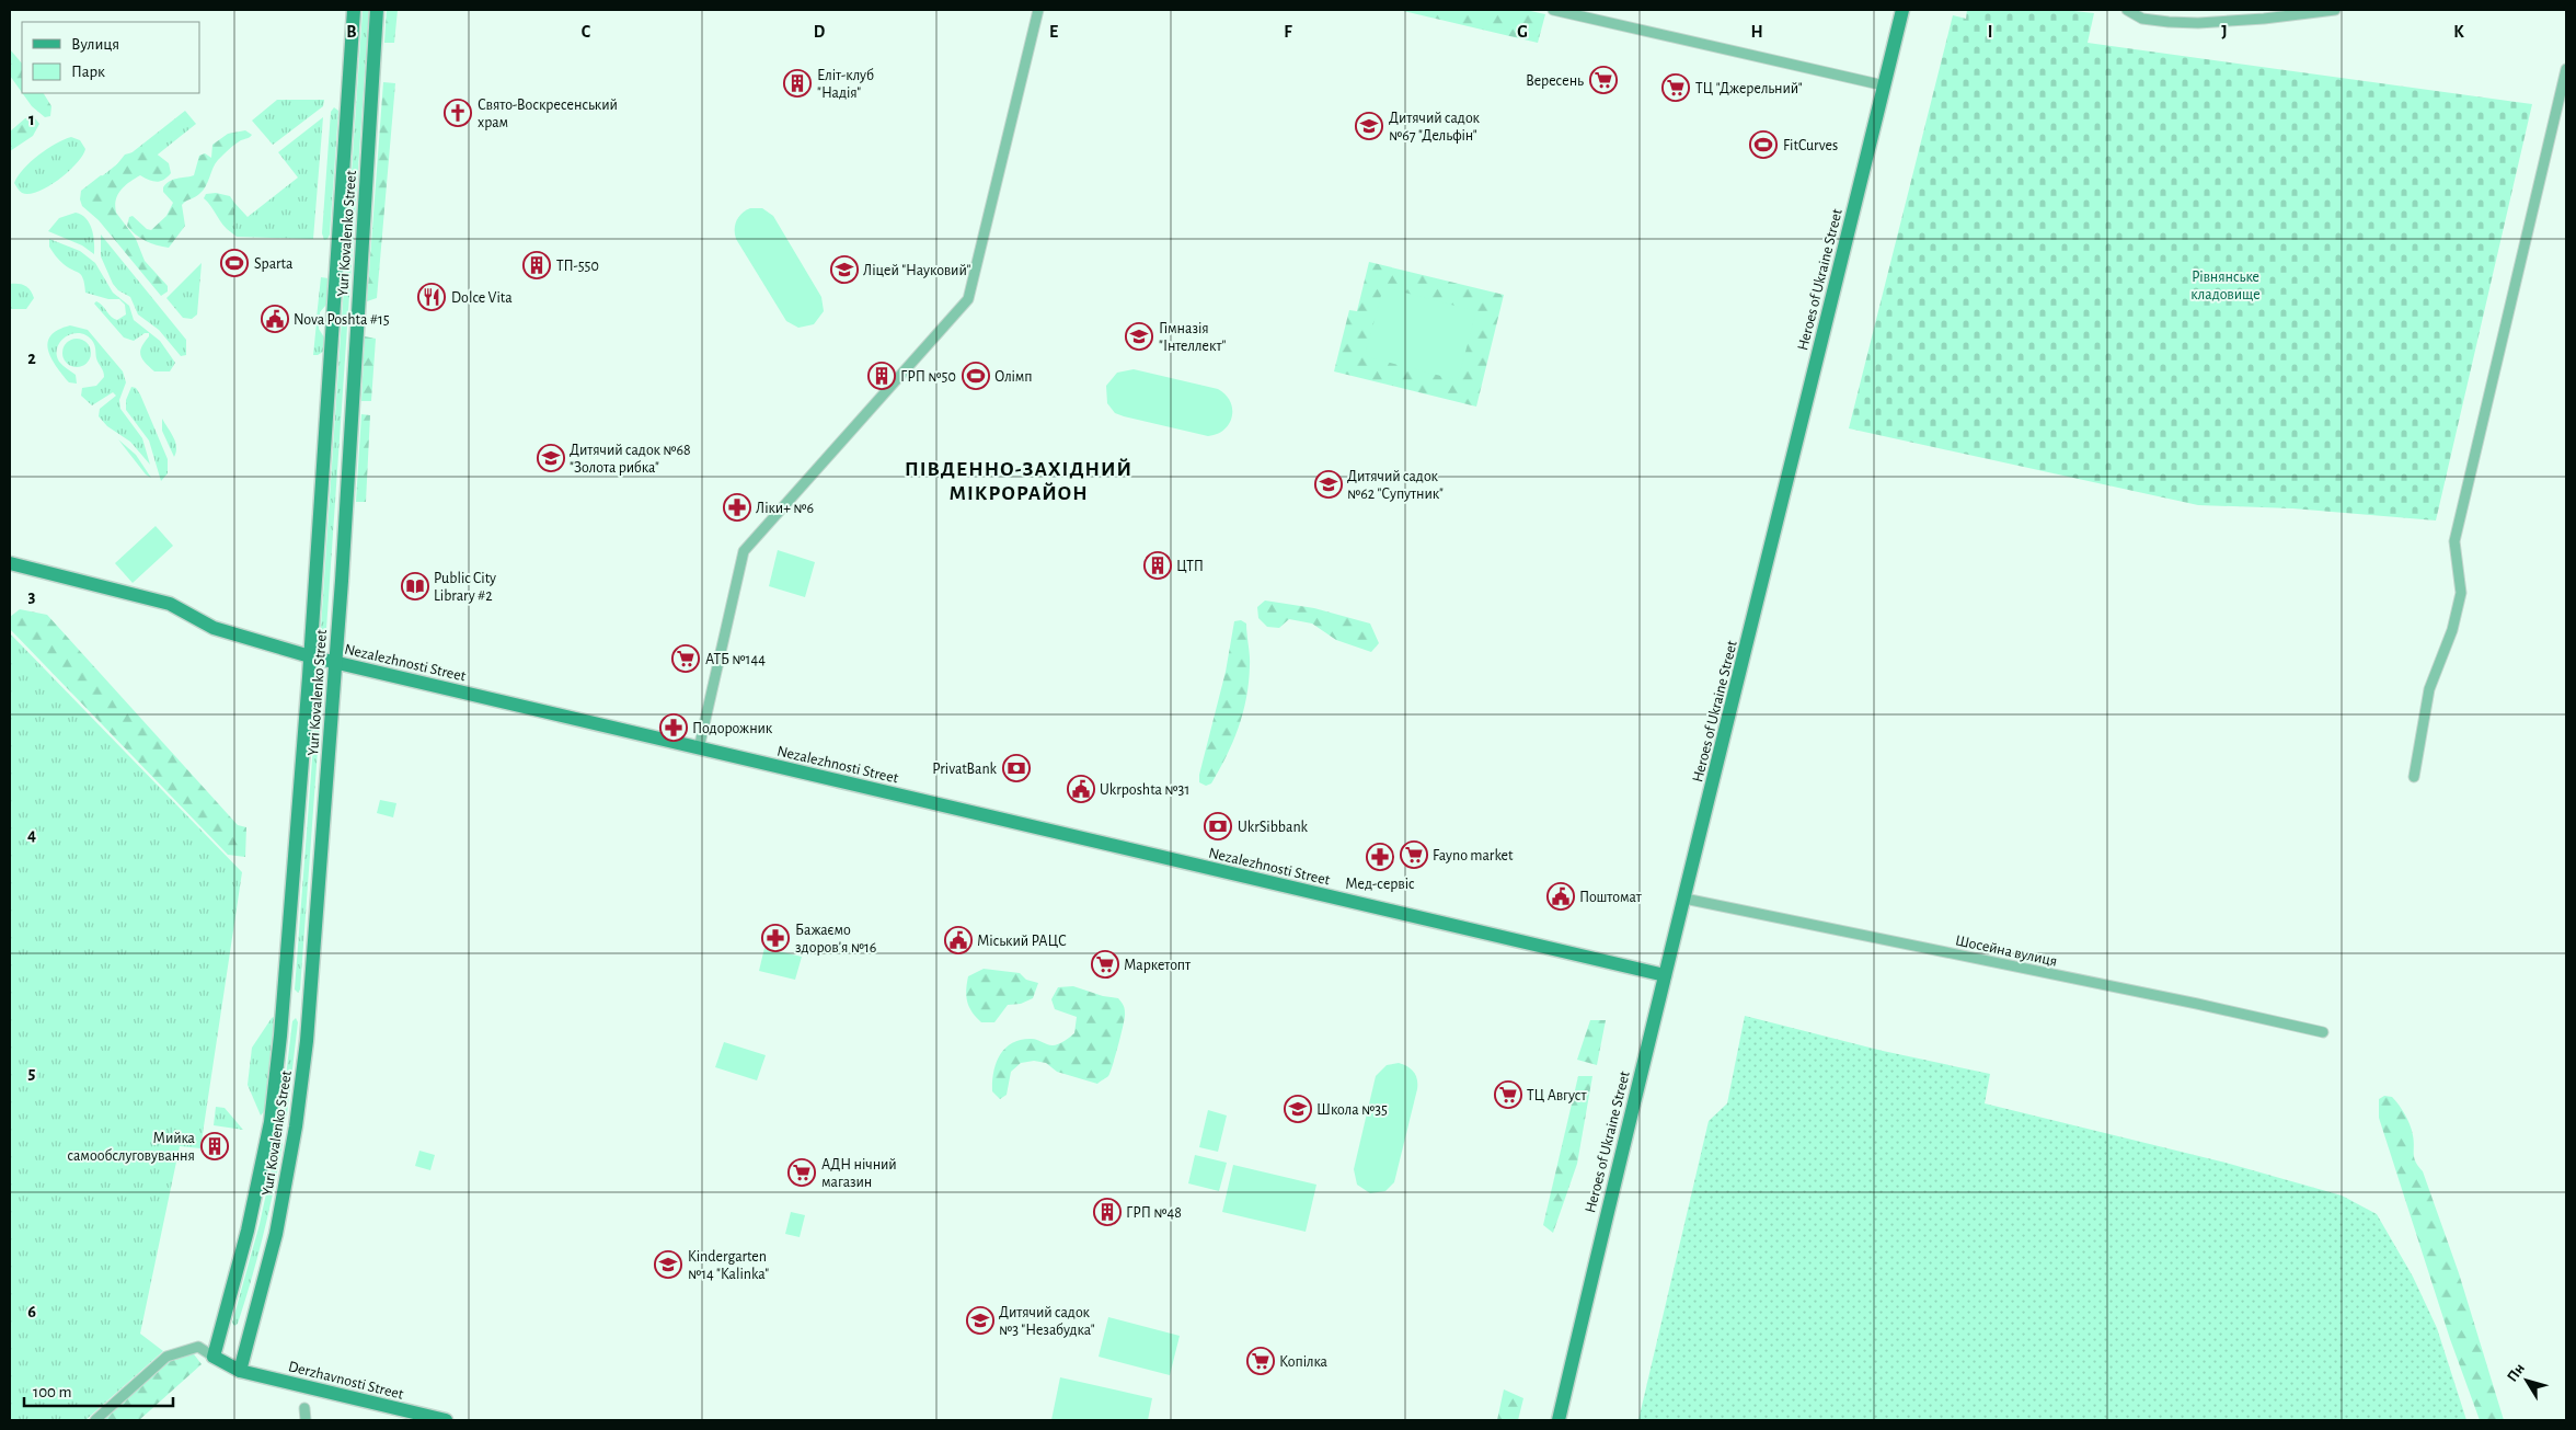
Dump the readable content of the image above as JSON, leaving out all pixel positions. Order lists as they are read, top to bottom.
{
  "streets": {
    "main road": [
      "Yuri Kovalenko Street",
      "Heroes of Ukraine Street",
      "Nezalezhnosti Street",
      "Derzhavnosti Street"
    ],
    "street": ["Шосейна вулиця"]
  },
  "crossings": [
    ["Yuri Kovalenko Street", "Nezalezhnosti Street"],
    ["Yuri Kovalenko Street", "Derzhavnosti Street"],
    ["Heroes of Ukraine Street", "Nezalezhnosti Street"],
    ["Heroes of Ukraine Street", "Шосейна вулиця"]
  ],
  "districts": ["ПІВДЕННО-ЗАХІДНИЙ МІКРОРАЙОН"],
  "parks": ["Рівнянське кладовище"],
  "places": {
    "supermarket": [
      "Вересень",
      "ТЦ \"Джерельний\"",
      "АТБ №144",
      "Fayno market",
      "Маркетопт",
      "ТЦ Август",
      "АДН нічний магазин",
      "Копілка"
    ],
    "building": [
      "Еліт-клуб \"Надія\"",
      "ТП-550",
      "ГРП №50",
      "ЦТП",
      "Мийка самообслуговування",
      "ГРП №48"
    ],
    "church": ["Свято-Воскресенський храм"],
    "school or university": [
      "Дитячий садок №67 \"Дельфін\"",
      "Ліцей \"Науковий\"",
      "Гімназія \"Інтеллект\"",
      "Дитячий садок №68 \"Золота рибка\"",
      "Дитячий садок №62 \"Супутник\"",
      "Школа №35",
      "Kindergarten №14 \"Kalinka\"",
      "Дитячий садок №3 \"Незабудка\""
    ],
    "sports": ["FitCurves", "Sparta", "Олімп"],
    "restaurant": ["Dolce Vita"],
    "public building": [
      "Nova Poshta #15",
      "Ukrposhta №31",
      "Поштомат",
      "Міський РАЦС"
    ],
    "pharmacy": [
      "Ліки+ №6",
      "Подорожник",
      "Мед-сервіс",
      "Бажаємо здоров'я №16"
    ],
    "library": ["Public City Library #2"],
    "bank": ["PrivatBank", "UkrSibbank"]
  },
  "legend": ["Вулиця", "Парк"],
  "scale_bar": "100 m",
  "north": "top left",
  "grid": {
    "columns": [
      "B",
      "C",
      "D",
      "E",
      "F",
      "G",
      "H",
      "I",
      "J",
      "K"
    ],
    "rows": [
      "1",
      "2",
      "3",
      "4",
      "5",
      "6"
    ]
  }
}
